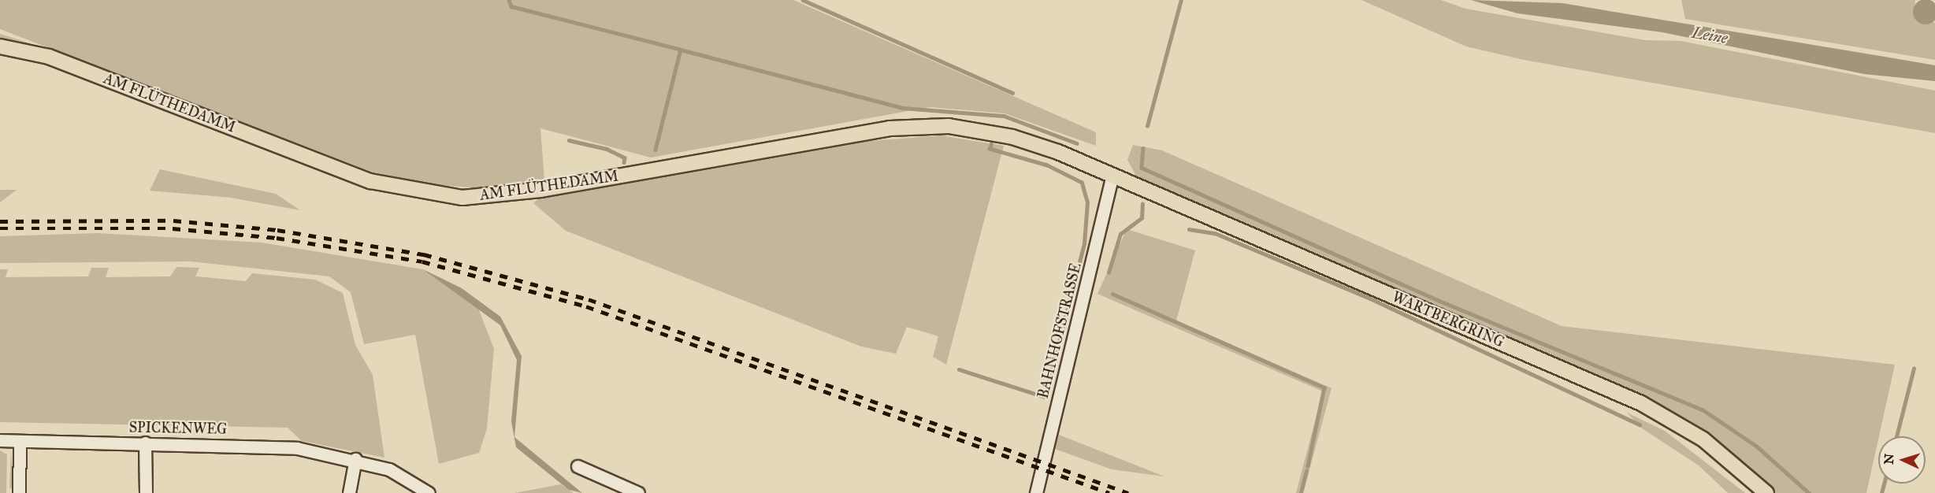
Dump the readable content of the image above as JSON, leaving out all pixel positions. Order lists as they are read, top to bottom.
{
  "streets": {
    "main road": ["AM FLÜTHEDAMM", "WARTBERGRING"],
    "street": ["BAHNHOFSTRASSE", "SPICKENWEG"]
  },
  "crossings": [
    ["AM FLÜTHEDAMM", "WARTBERGRING"],
    ["AM FLÜTHEDAMM", "BAHNHOFSTRASSE"],
    ["WARTBERGRING", "BAHNHOFSTRASSE"]
  ],
  "water": ["Leine"],
  "north": "left"
}
